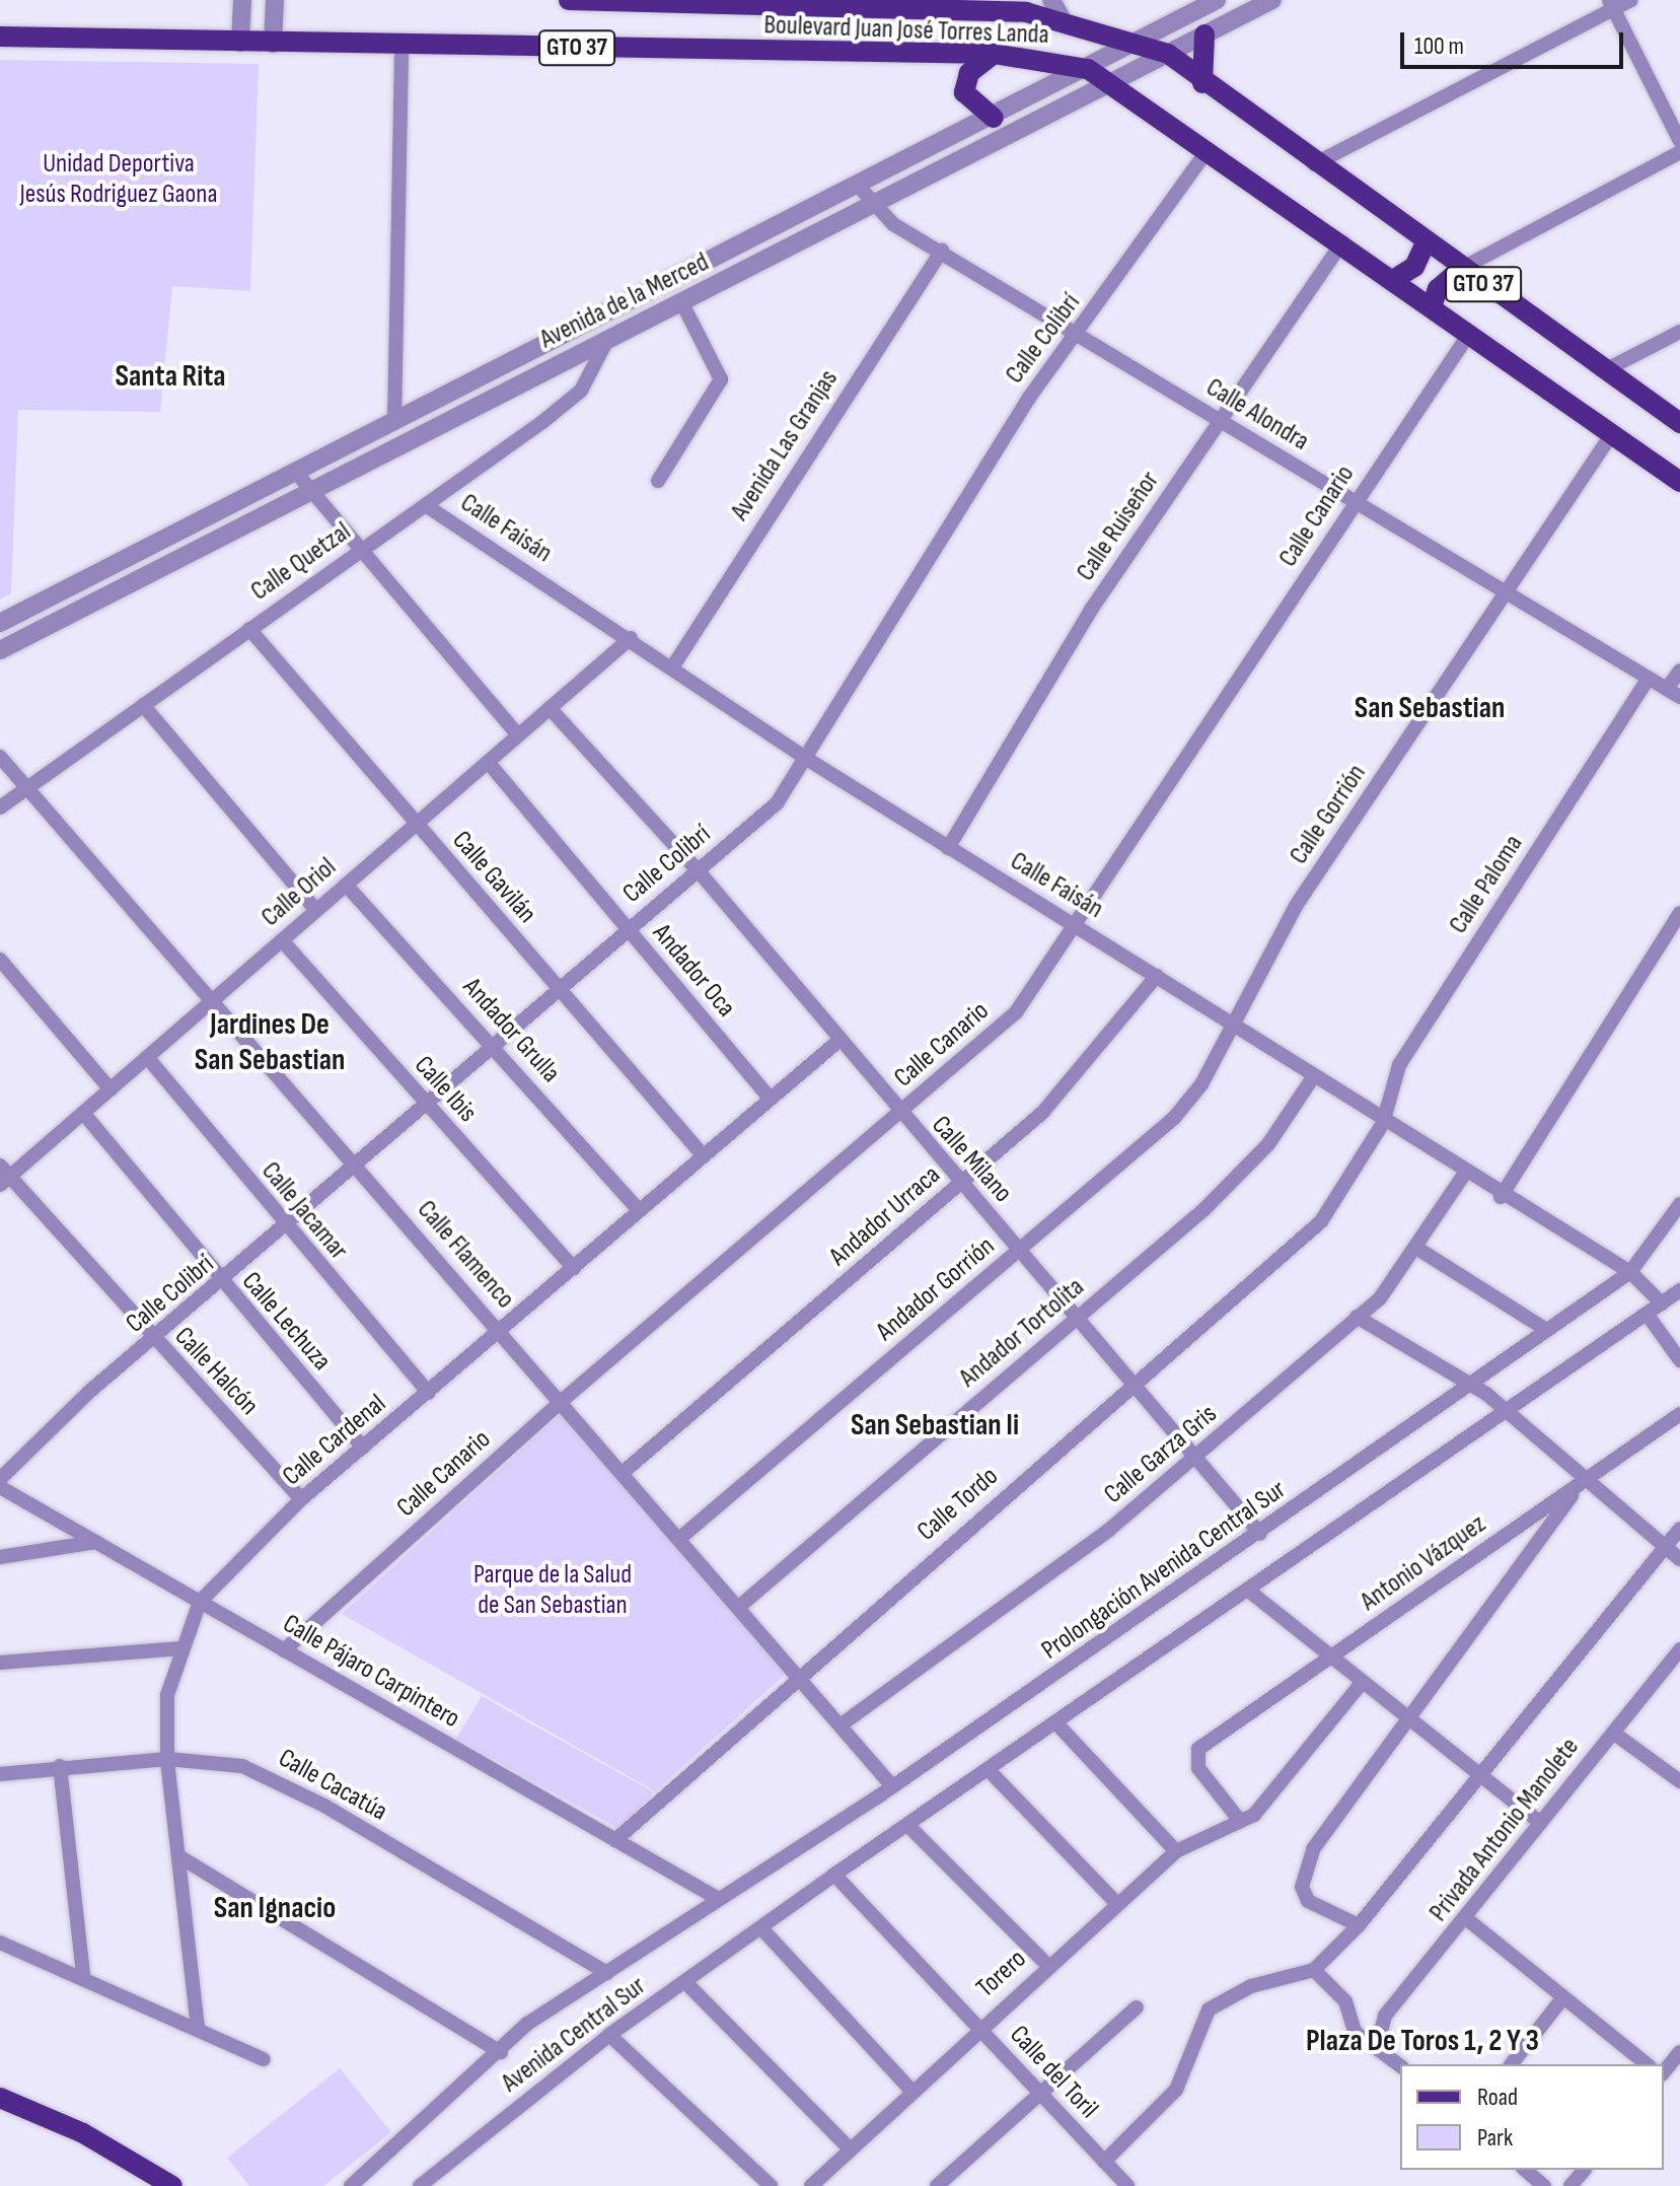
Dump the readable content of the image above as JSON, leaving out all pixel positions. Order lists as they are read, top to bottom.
{
  "streets": {
    "main road": ["Boulevard Juan José Torres Landa", "GTO 37"],
    "street": [
      "Avenida de la Merced",
      "Calle Colibrí",
      "Calle Alondra",
      "Avenida Las Granjas",
      "Calle Canario",
      "Calle Ruiseñor",
      "Calle Faisán",
      "Calle Quetzal",
      "Calle Gorrión",
      "Calle Gavilán",
      "Calle Paloma",
      "Calle Oriol",
      "Andador Oca",
      "Andador Grulla",
      "Calle Ibis",
      "Calle Milano",
      "Calle Jacamar",
      "Andador Urraca",
      "Calle Flamenco",
      "Andador Gorrión",
      "Calle Lechuza",
      "Andador Tortolita",
      "Calle Halcón",
      "Calle Cardenal",
      "Calle Garza Gris",
      "Calle Tordo",
      "Antonio Vázquez",
      "Prolongación Avenida Central Sur",
      "Calle Pájaro Carpintero",
      "Calle Cacatúa",
      "Privada Antonio Manolete",
      "Torero",
      "Avenida Central Sur",
      "Calle del Toril"
    ]
  },
  "crossings": [
    ["Boulevard Juan José Torres Landa", "Avenida de la Merced"],
    ["Boulevard Juan José Torres Landa", "Calle Colibrí"],
    ["Boulevard Juan José Torres Landa", "Calle Canario"],
    ["Boulevard Juan José Torres Landa", "Calle Ruiseñor"],
    ["Boulevard Juan José Torres Landa", "Calle Gorrión"],
    ["Avenida de la Merced", "Calle Alondra"],
    ["Avenida de la Merced", "Calle Quetzal"],
    ["Calle Colibrí", "Calle Alondra"],
    ["Calle Colibrí", "Calle Faisán"],
    ["Calle Colibrí", "Calle Gavilán"],
    ["Calle Colibrí", "Andador Oca"],
    ["Calle Colibrí", "Andador Grulla"],
    ["Calle Colibrí", "Calle Ibis"],
    ["Calle Colibrí", "Calle Milano"],
    ["Calle Colibrí", "Calle Jacamar"],
    ["Calle Colibrí", "Calle Flamenco"],
    ["Calle Colibrí", "Calle Lechuza"],
    ["Calle Colibrí", "Calle Halcón"],
    ["Calle Alondra", "Avenida Las Granjas"],
    ["Calle Alondra", "Calle Canario"],
    ["Calle Alondra", "Calle Ruiseñor"],
    ["Calle Alondra", "Calle Gorrión"],
    ["Calle Alondra", "Calle Paloma"],
    ["Avenida Las Granjas", "Calle Faisán"],
    ["Calle Canario", "Calle Faisán"],
    ["Calle Canario", "Calle Milano"],
    ["Calle Canario", "Calle Flamenco"],
    ["Calle Canario", "Calle Pájaro Carpintero"],
    ["Calle Ruiseñor", "Calle Faisán"],
    ["Calle Faisán", "Calle Quetzal"],
    ["Calle Faisán", "Calle Gorrión"],
    ["Calle Faisán", "Calle Paloma"],
    ["Calle Faisán", "Calle Oriol"],
    ["Calle Faisán", "Andador Urraca"],
    ["Calle Faisán", "Andador Gorrión"],
    ["Calle Faisán", "Andador Tortolita"],
    ["Calle Faisán", "Calle Garza Gris"],
    ["Calle Faisán", "Calle Tordo"],
    ["Calle Faisán", "Prolongación Avenida Central Sur"],
    ["Calle Quetzal", "Calle Gavilán"],
    ["Calle Quetzal", "Calle Flamenco"],
    ["Calle Gorrión", "Andador Gorrión"],
    ["Calle Gavilán", "Calle Oriol"],
    ["Calle Gavilán", "Calle Cardenal"],
    ["Calle Paloma", "Calle Tordo"],
    ["Calle Oriol", "Andador Oca"],
    ["Calle Oriol", "Andador Grulla"],
    ["Calle Oriol", "Calle Ibis"],
    ["Calle Oriol", "Calle Milano"],
    ["Calle Oriol", "Calle Jacamar"],
    ["Calle Oriol", "Calle Flamenco"],
    ["Calle Oriol", "Calle Lechuza"],
    ["Calle Oriol", "Calle Halcón"],
    ["Andador Oca", "Calle Cardenal"],
    ["Andador Grulla", "Calle Cardenal"],
    ["Calle Ibis", "Calle Cardenal"],
    ["Calle Milano", "Andador Urraca"],
    ["Calle Milano", "Andador Gorrión"],
    ["Calle Milano", "Andador Tortolita"],
    ["Calle Milano", "Calle Cardenal"],
    ["Calle Milano", "Calle Garza Gris"],
    ["Calle Milano", "Calle Tordo"],
    ["Calle Milano", "Prolongación Avenida Central Sur"],
    ["Calle Jacamar", "Calle Cardenal"],
    ["Andador Urraca", "Calle Flamenco"],
    ["Calle Flamenco", "Andador Gorrión"],
    ["Calle Flamenco", "Andador Tortolita"],
    ["Calle Flamenco", "Calle Cardenal"],
    ["Calle Flamenco", "Calle Garza Gris"],
    ["Calle Flamenco", "Calle Tordo"],
    ["Calle Flamenco", "Prolongación Avenida Central Sur"],
    ["Calle Lechuza", "Calle Cardenal"],
    ["Calle Halcón", "Calle Cardenal"],
    ["Calle Cardenal", "Calle Pájaro Carpintero"],
    ["Calle Cardenal", "Calle Cacatúa"],
    ["Calle Tordo", "Calle Pájaro Carpintero"],
    ["Antonio Vázquez", "Torero"],
    ["Prolongación Avenida Central Sur", "Calle Pájaro Carpintero"],
    ["Prolongación Avenida Central Sur", "Calle Cacatúa"],
    ["Torero", "Calle del Toril"]
  ],
  "districts": [
    "Santa Rita",
    "San Sebastian",
    "Jardines De San Sebastian",
    "San Sebastian Ii",
    "San Ignacio",
    "Plaza De Toros 1, 2 Y 3"
  ],
  "parks": ["Unidad Deportiva Jesús Rodriguez Gaona", "Parque de la Salud de San Sebastian"],
  "legend": ["Road", "Park"],
  "scale_bar": "100 m"
}
